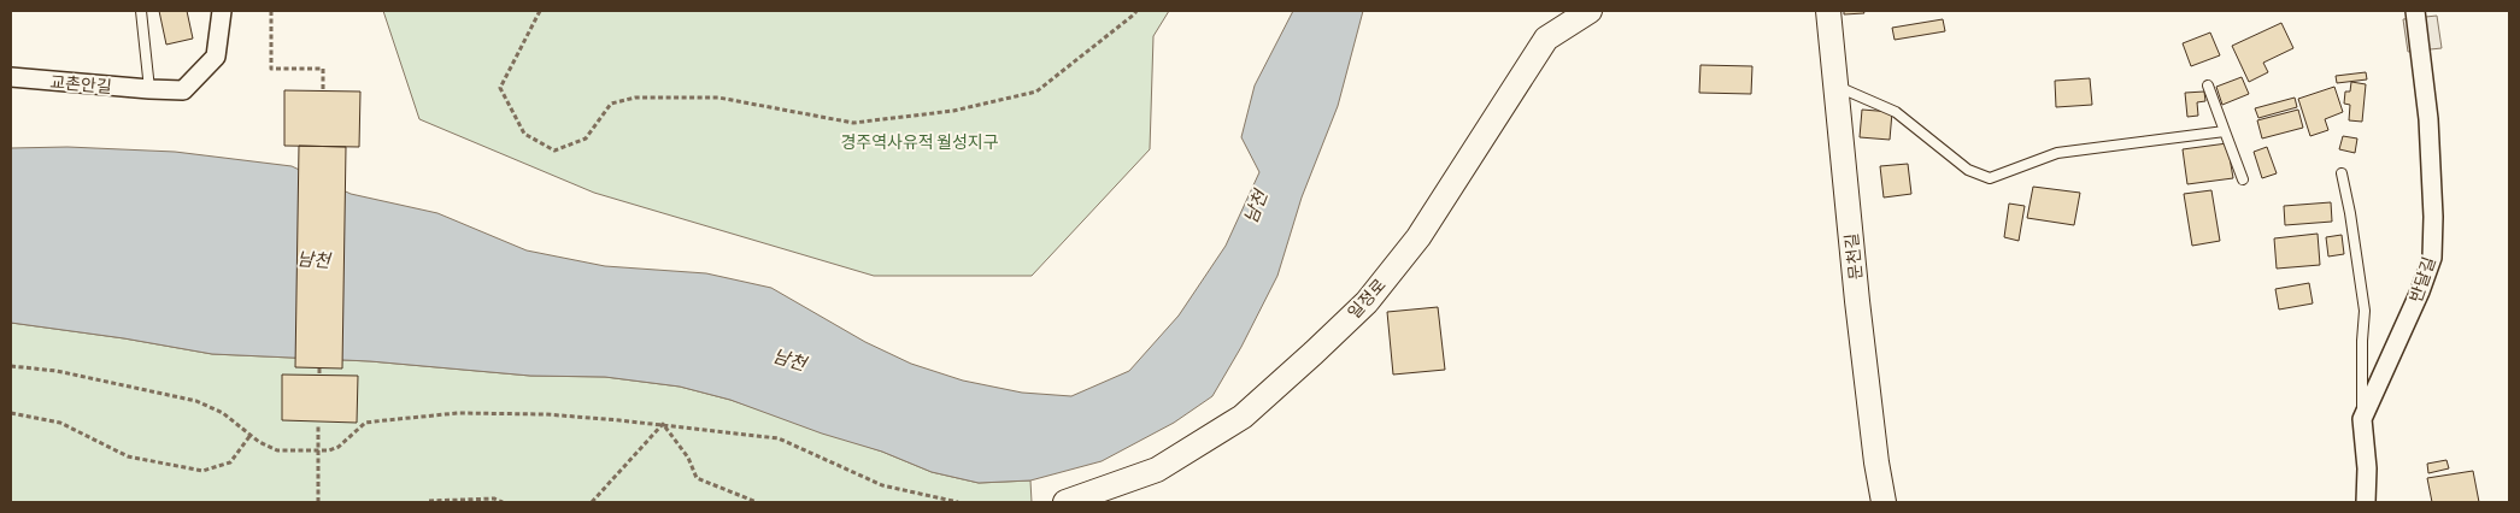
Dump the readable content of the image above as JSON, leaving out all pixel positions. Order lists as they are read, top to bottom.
{
  "streets": {
    "street": [
      "교촌안길",
      "문천길",
      "반달길",
      "일정로"
    ]
  },
  "water": ["남천"],
  "parks": ["경주역사유적 월성지구"]
}
